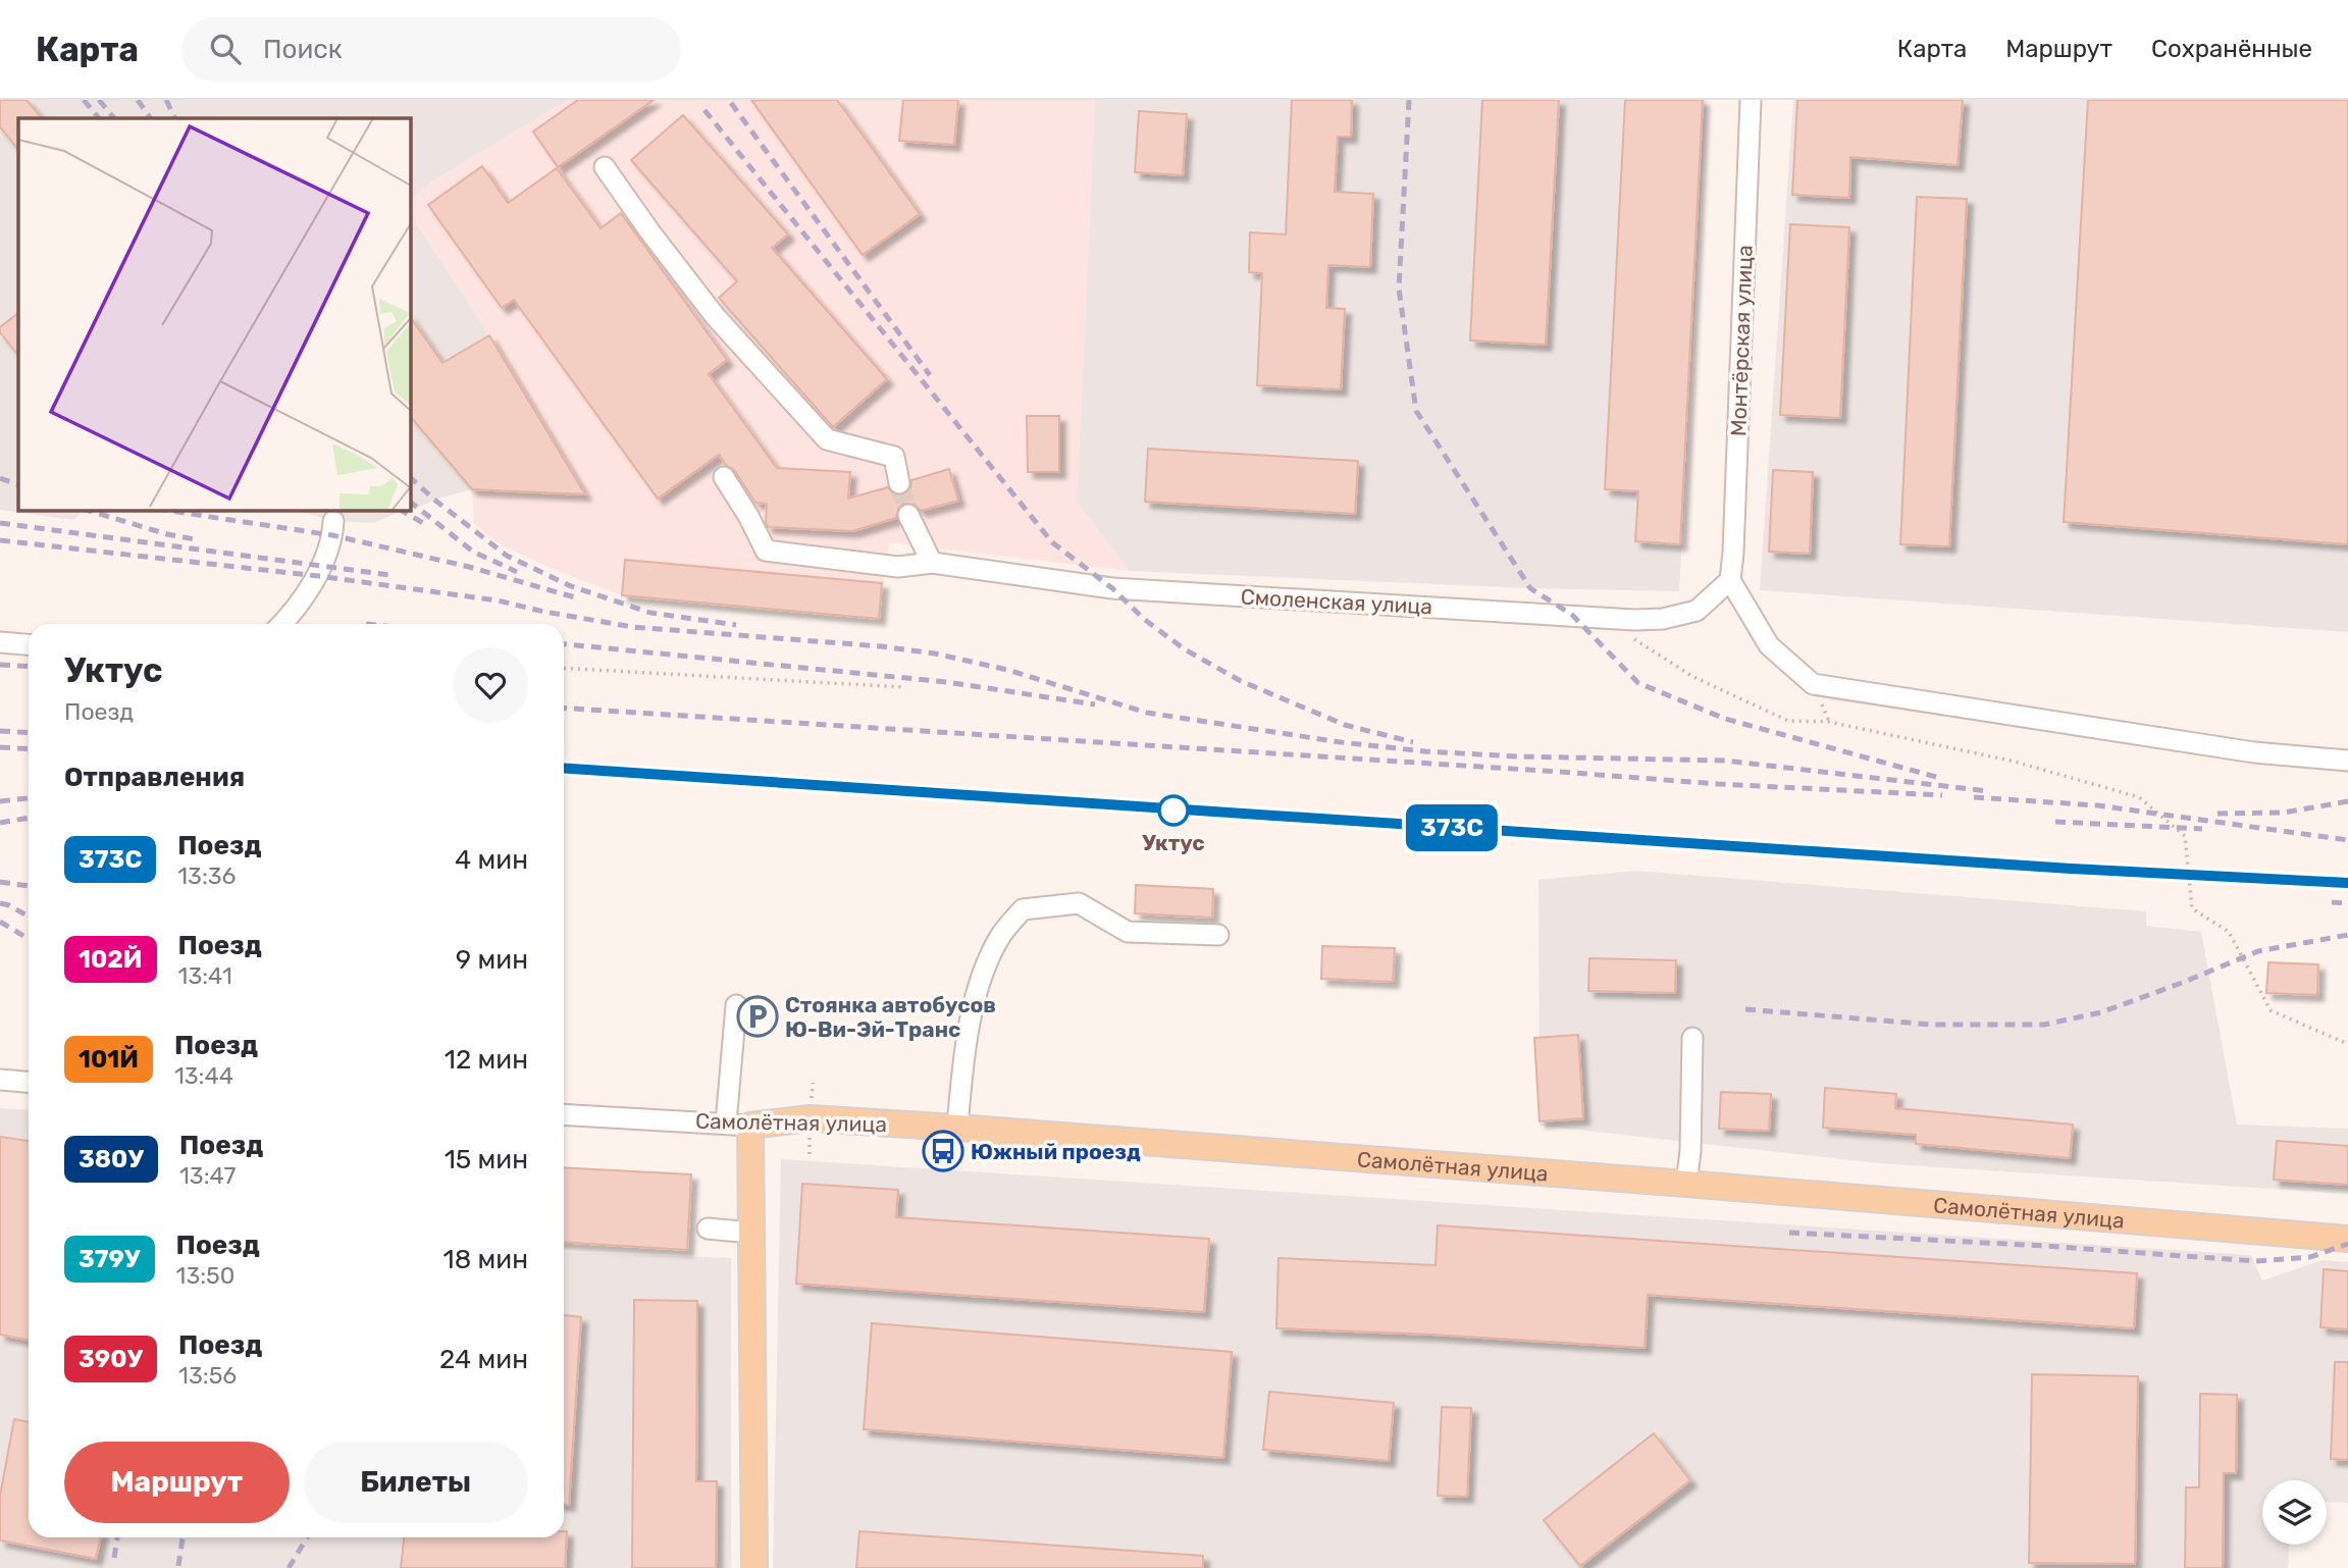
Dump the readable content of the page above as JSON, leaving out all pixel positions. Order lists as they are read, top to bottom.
{
  "streets": {
    "main road": ["Самолётная улица"],
    "street": ["Монтёрская улица", "Смоленская улица"]
  },
  "crossings": [
    ["Монтёрская улица", "Смоленская улица"]
  ],
  "places": {
    "other": ["Уктус"],
    "parking": ["Стоянка автобусов Ю-Ви-Эй-Транс"],
    "bus stop": ["Южный проезд"]
  },
  "page": {
    "header": "Карта",
    "search": "Поиск",
    "nav": ["Карта", "Маршрут", "Сохранённые"],
    "on_map": "373C",
    "heading": [
      ["Уктус", "Поезд"],
      "Отправления"
    ],
    "list": [
      {
        "mark": "373C",
        "name": "Поезд",
        "note": "13:36",
        "value": "4 мин"
      },
      {
        "mark": "102Й",
        "name": "Поезд",
        "note": "13:41",
        "value": "9 мин"
      },
      {
        "mark": "101Й",
        "name": "Поезд",
        "note": "13:44",
        "value": "12 мин"
      },
      {
        "mark": "380У",
        "name": "Поезд",
        "note": "13:47",
        "value": "15 мин"
      },
      {
        "mark": "379У",
        "name": "Поезд",
        "note": "13:50",
        "value": "18 мин"
      },
      {
        "mark": "390У",
        "name": "Поезд",
        "note": "13:56",
        "value": "24 мин"
      }
    ],
    "buttons": ["Маршрут", "Билеты"]
  }
}
